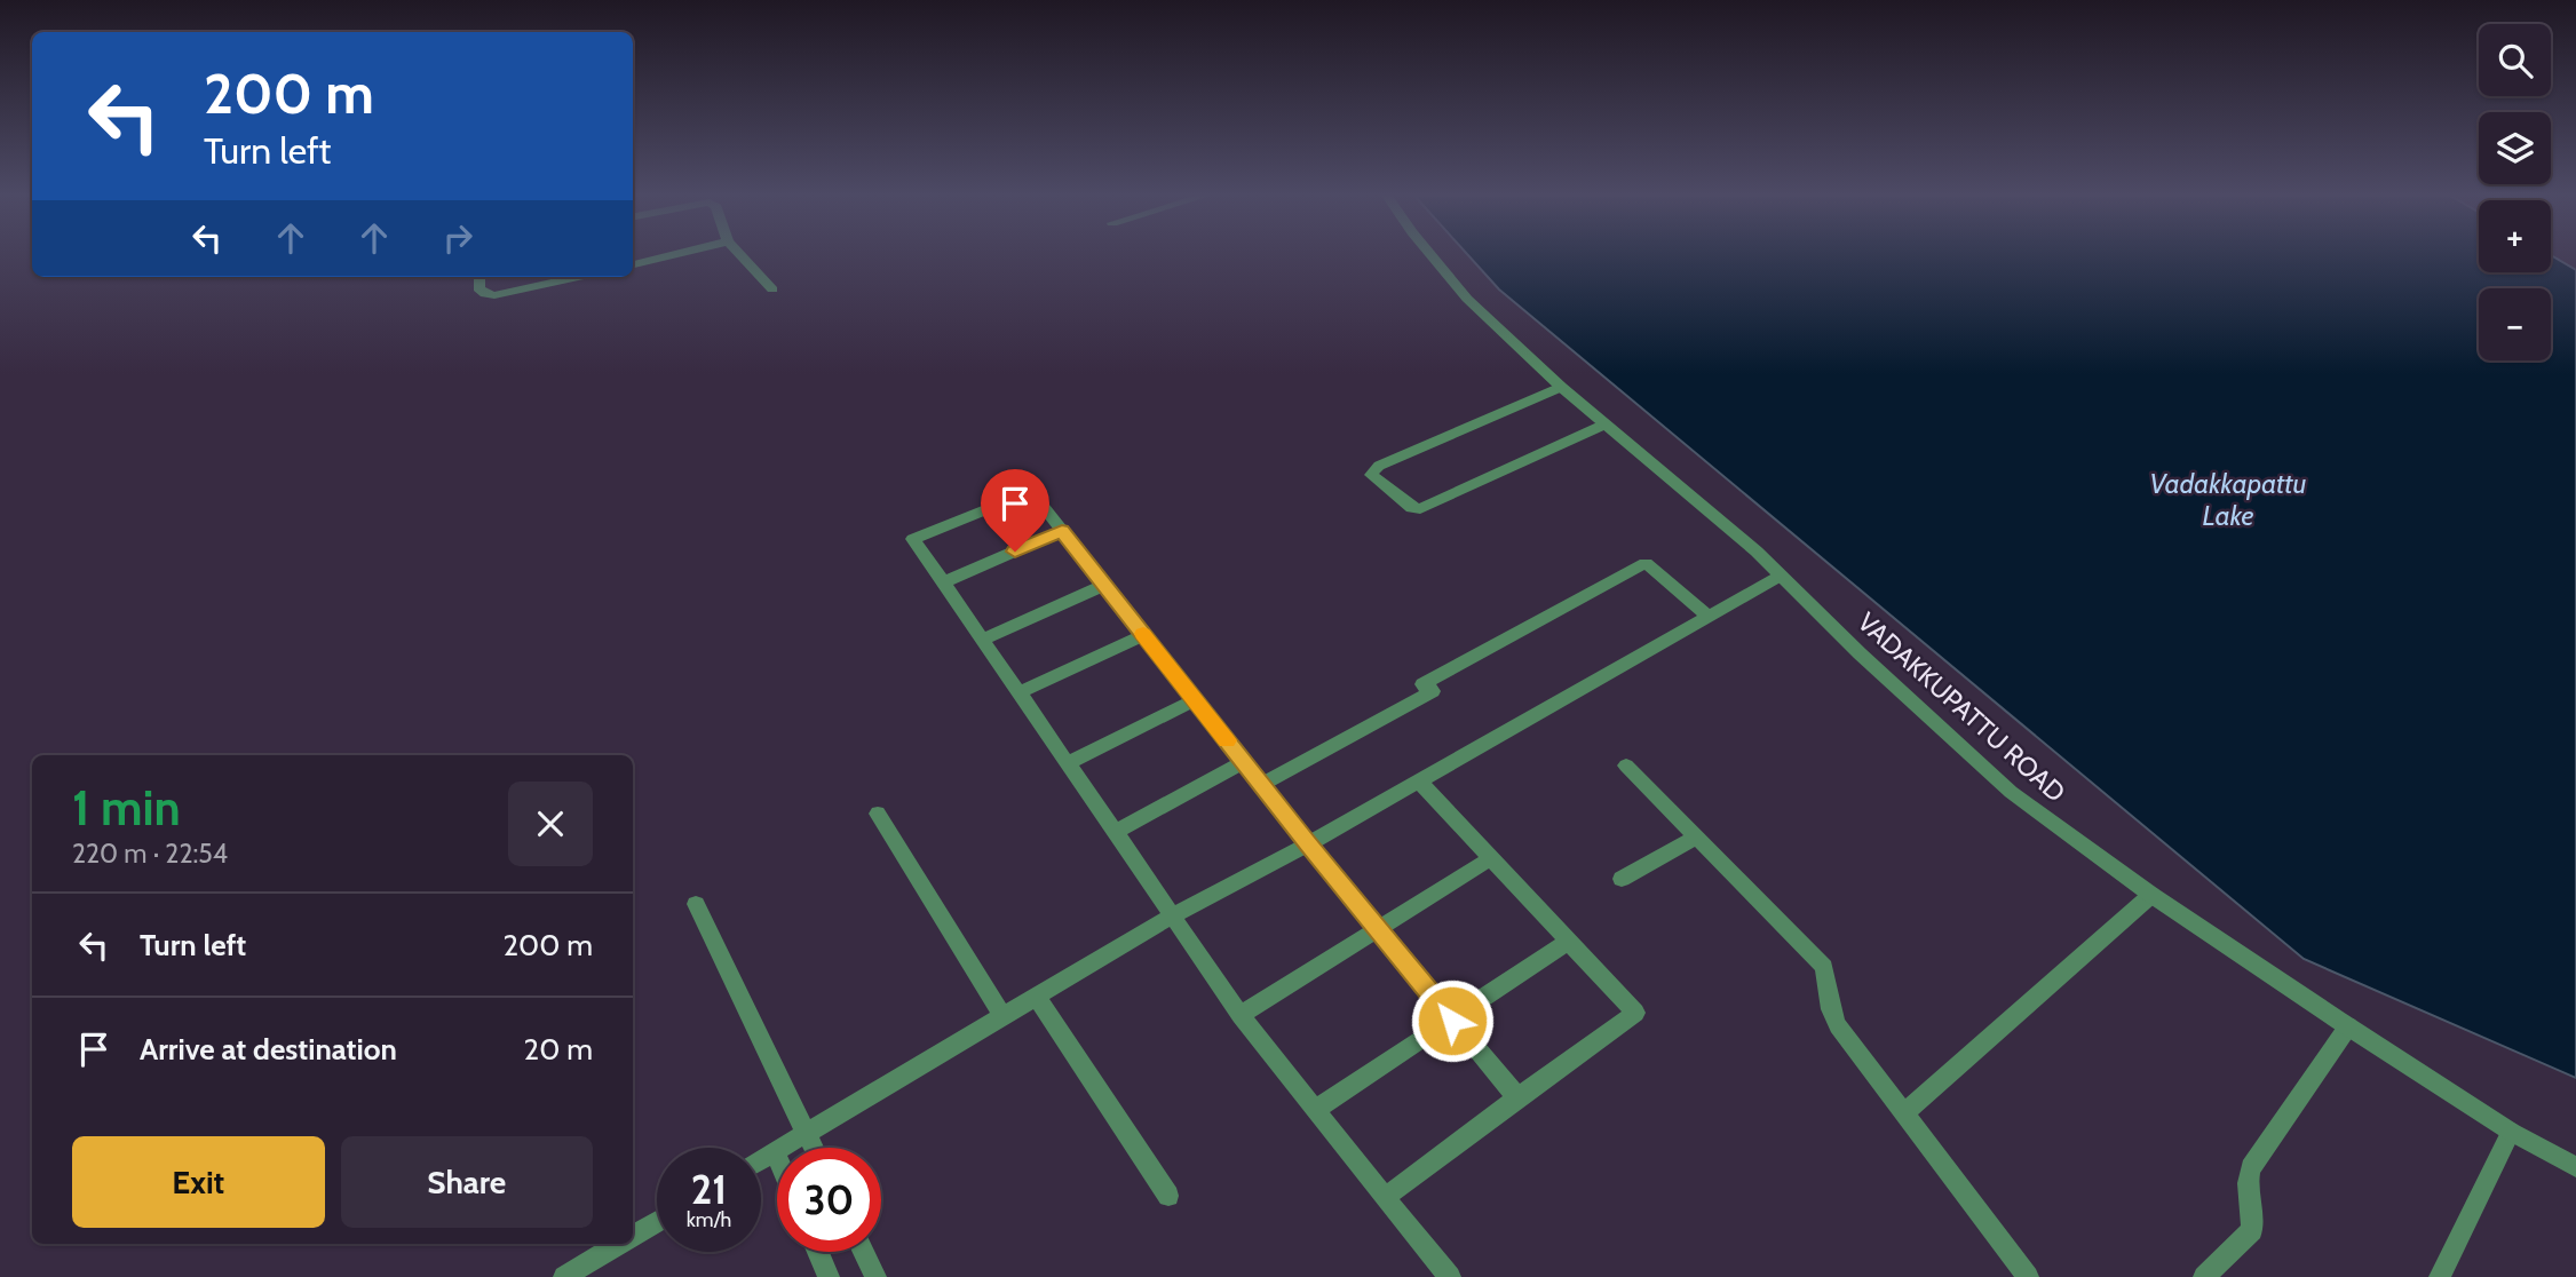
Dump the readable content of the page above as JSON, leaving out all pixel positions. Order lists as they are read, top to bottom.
{
  "streets": {
    "street": ["VADAKKUPATTU ROAD"]
  },
  "water": ["Vadakkapattu Lake"],
  "page": {
    "map_buttons": ["+", "−"],
    "turn": ["200 m", "Turn left"],
    "heading": ["1 min", "220 m · 22:54"],
    "list": [
      {
        "name": "Turn left",
        "value": "200 m"
      },
      {
        "name": "Arrive at destination",
        "value": "20 m"
      }
    ],
    "buttons": ["Exit", "Share"],
    "speed": "21 km/h",
    "limit": "30"
  }
}
